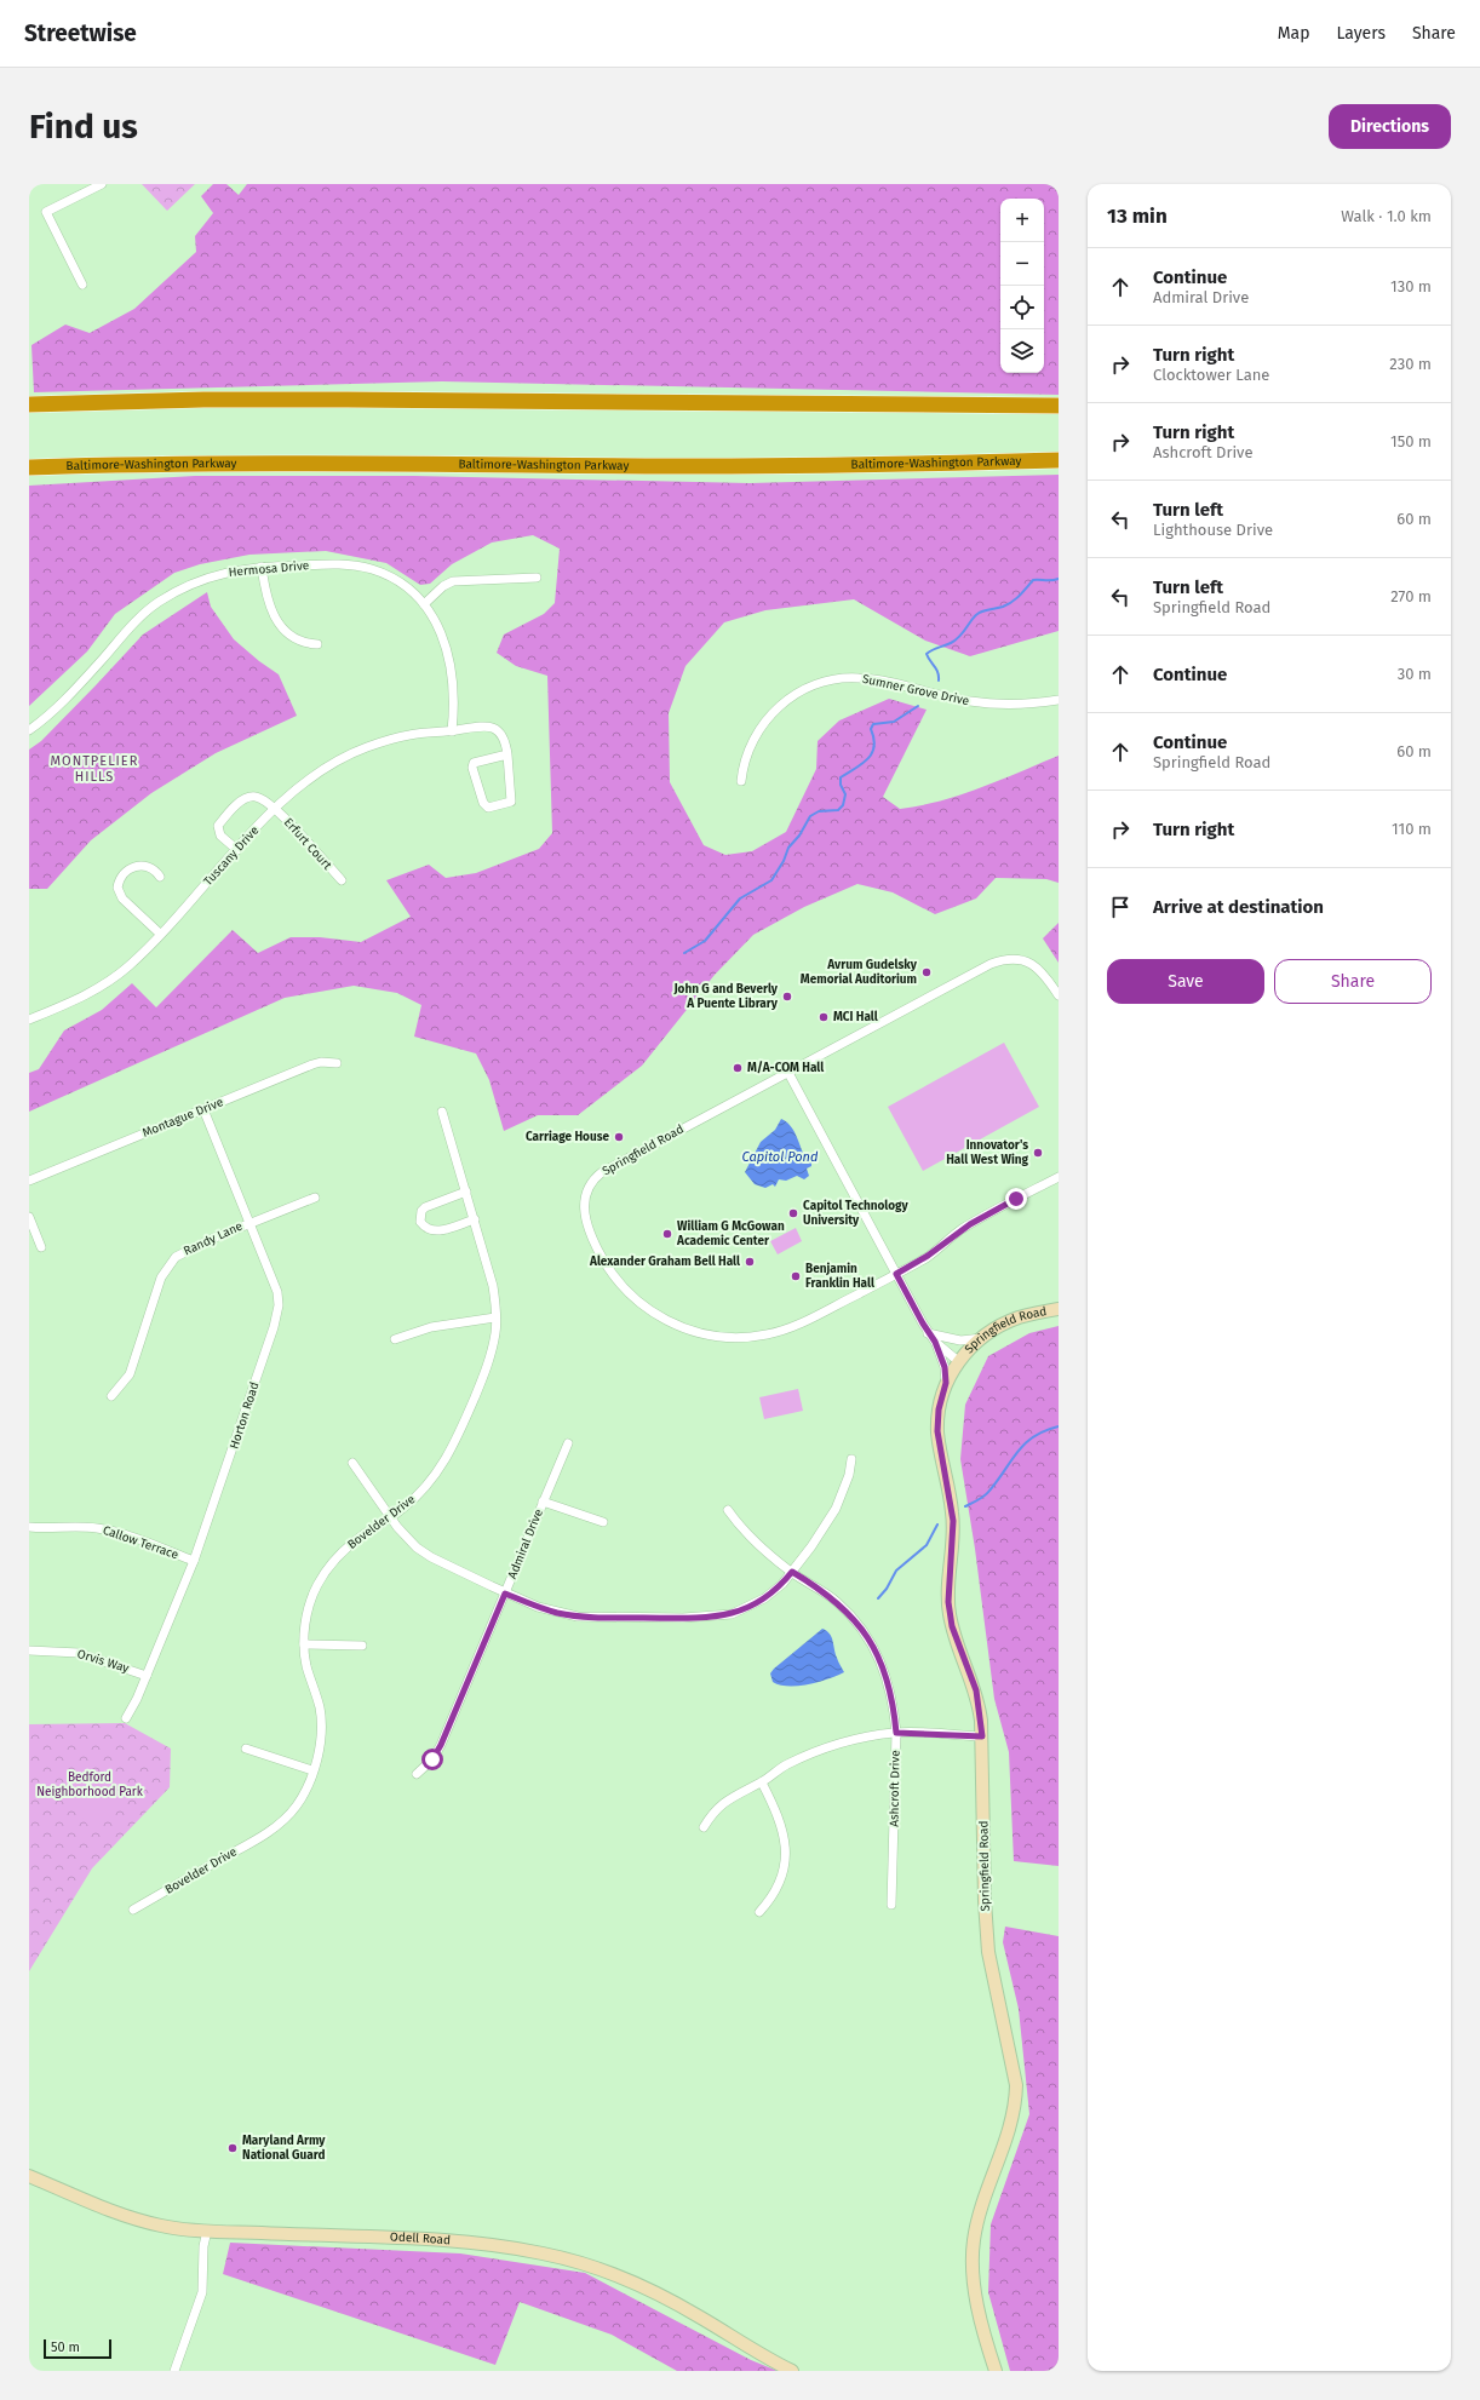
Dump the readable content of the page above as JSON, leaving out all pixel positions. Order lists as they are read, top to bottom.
{
  "streets": {
    "highway": ["Baltimore-Washington Parkway"],
    "street": [
      "Hermosa Drive",
      "Sumner Grove Drive",
      "Erfurt Court",
      "Tuscany Drive",
      "Montague Drive",
      "Springfield Road",
      "Randy Lane",
      "Horton Road",
      "Bovelder Drive",
      "Callow Terrace",
      "Admiral Drive",
      "Orvis Way",
      "Ashcroft Drive",
      "Odell Road"
    ]
  },
  "crossings": [
    ["Hermosa Drive", "Tuscany Drive"],
    ["Erfurt Court", "Tuscany Drive"],
    ["Montague Drive", "Horton Road"],
    ["Randy Lane", "Horton Road"],
    ["Horton Road", "Callow Terrace"],
    ["Horton Road", "Orvis Way"]
  ],
  "districts": ["MONTPELIER HILLS"],
  "water": ["Capitol Pond"],
  "parks": ["Bedford Neighborhood Park"],
  "places": [
    "Avrum Gudelsky Memorial Auditorium",
    "John G and Beverly A Puente Library",
    "MCI Hall",
    "M/A-COM Hall",
    "Carriage House",
    "Innovator's Hall West Wing",
    "Capitol Technology University",
    "William G McGowan Academic Center",
    "Alexander Graham Bell Hall",
    "Benjamin Franklin Hall",
    "Maryland Army National Guard"
  ],
  "scale_bar": "50 m",
  "page": {
    "header": "Streetwise",
    "nav": ["Map", "Layers", "Share"],
    "buttons": [
      "Directions",
      ["Save", "Share"]
    ],
    "title": "Find us",
    "heading": ["13 min", "Walk · 1.0 km"],
    "map_buttons": ["+", "−"],
    "list": [
      ["Continue", "Admiral Drive", "130 m"],
      ["Turn right", "Clocktower Lane", "230 m"],
      ["Turn right", "Ashcroft Drive", "150 m"],
      ["Turn left", "Lighthouse Drive", "60 m"],
      ["Turn left", "Springfield Road", "270 m"],
      ["Continue", "30 m"],
      ["Continue", "Springfield Road", "60 m"],
      ["Turn right", "110 m"],
      "Arrive at destination"
    ],
    "scale": "50 m"
  }
}
